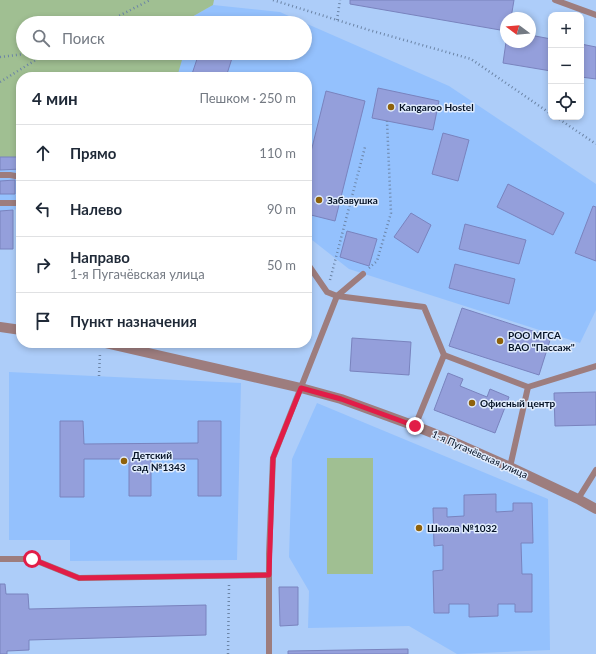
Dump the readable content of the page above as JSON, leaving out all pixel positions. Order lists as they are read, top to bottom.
{
  "streets": {
    "street": ["1-я Пугачёвская улица"]
  },
  "places": [
    "Kangaroo Hostel",
    "Забавушка",
    "РОО МГСА ВАО \"Пассаж\"",
    "Офисный центр",
    "Детский сад №1343",
    "Школа №1032"
  ],
  "north": "left",
  "page": {
    "map_buttons": ["+", "−"],
    "search": "Поиск",
    "heading": ["4 мин", "Пешком · 250 m"],
    "list": [
      ["Прямо", "110 m"],
      ["Налево", "90 m"],
      ["Направо", "1-я Пугачёвская улица", "50 m"],
      "Пункт назначения"
    ]
  }
}
